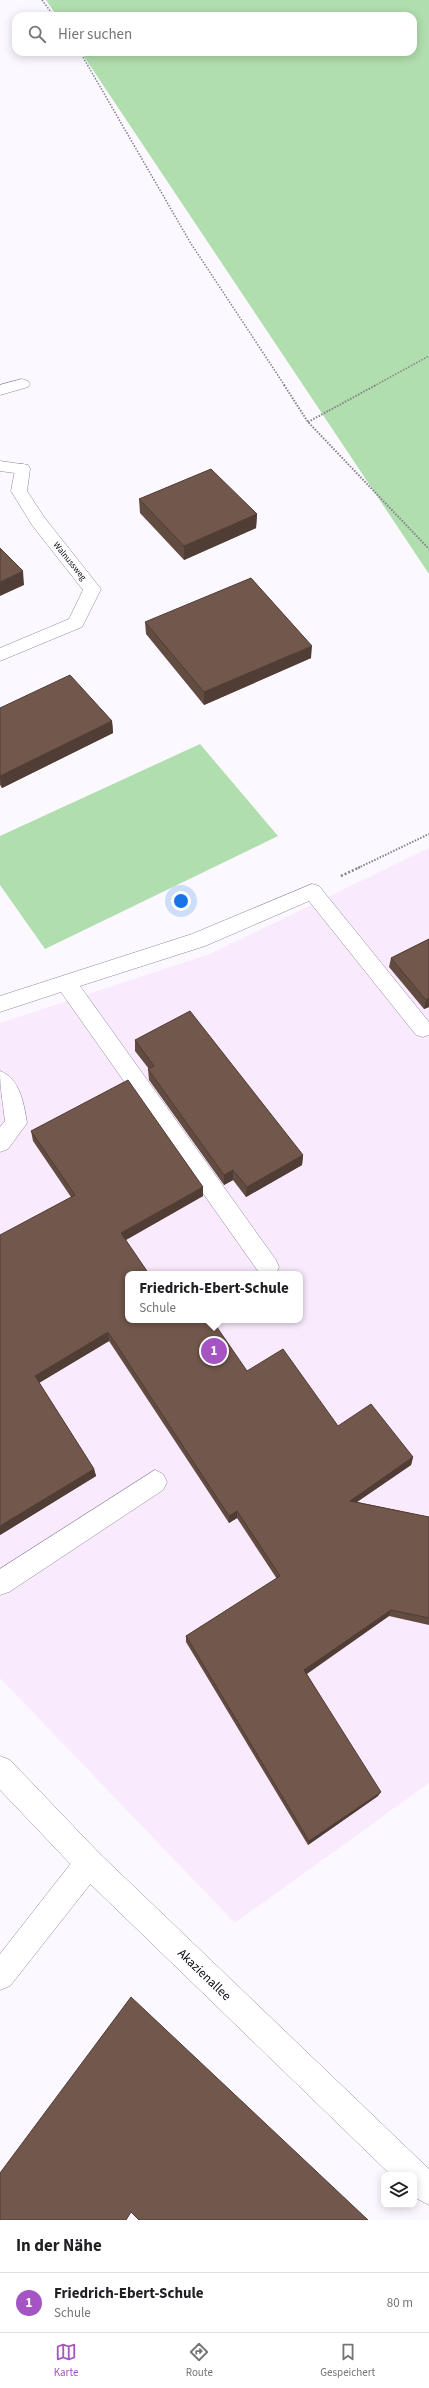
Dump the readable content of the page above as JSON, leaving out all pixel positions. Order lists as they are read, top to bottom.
{
  "streets": {
    "street": ["Walnussweg", "Akazienallee"]
  },
  "page": {
    "search": "Hier suchen",
    "popup": ["Friedrich-Ebert-Schule", "Schule"],
    "pins": "1",
    "heading": "In der Nähe",
    "list": [
      {
        "mark": "1",
        "name": "Friedrich-Ebert-Schule",
        "note": "Schule",
        "value": "80 m"
      }
    ],
    "nav": ["Karte", "Route", "Gespeichert"]
  }
}
